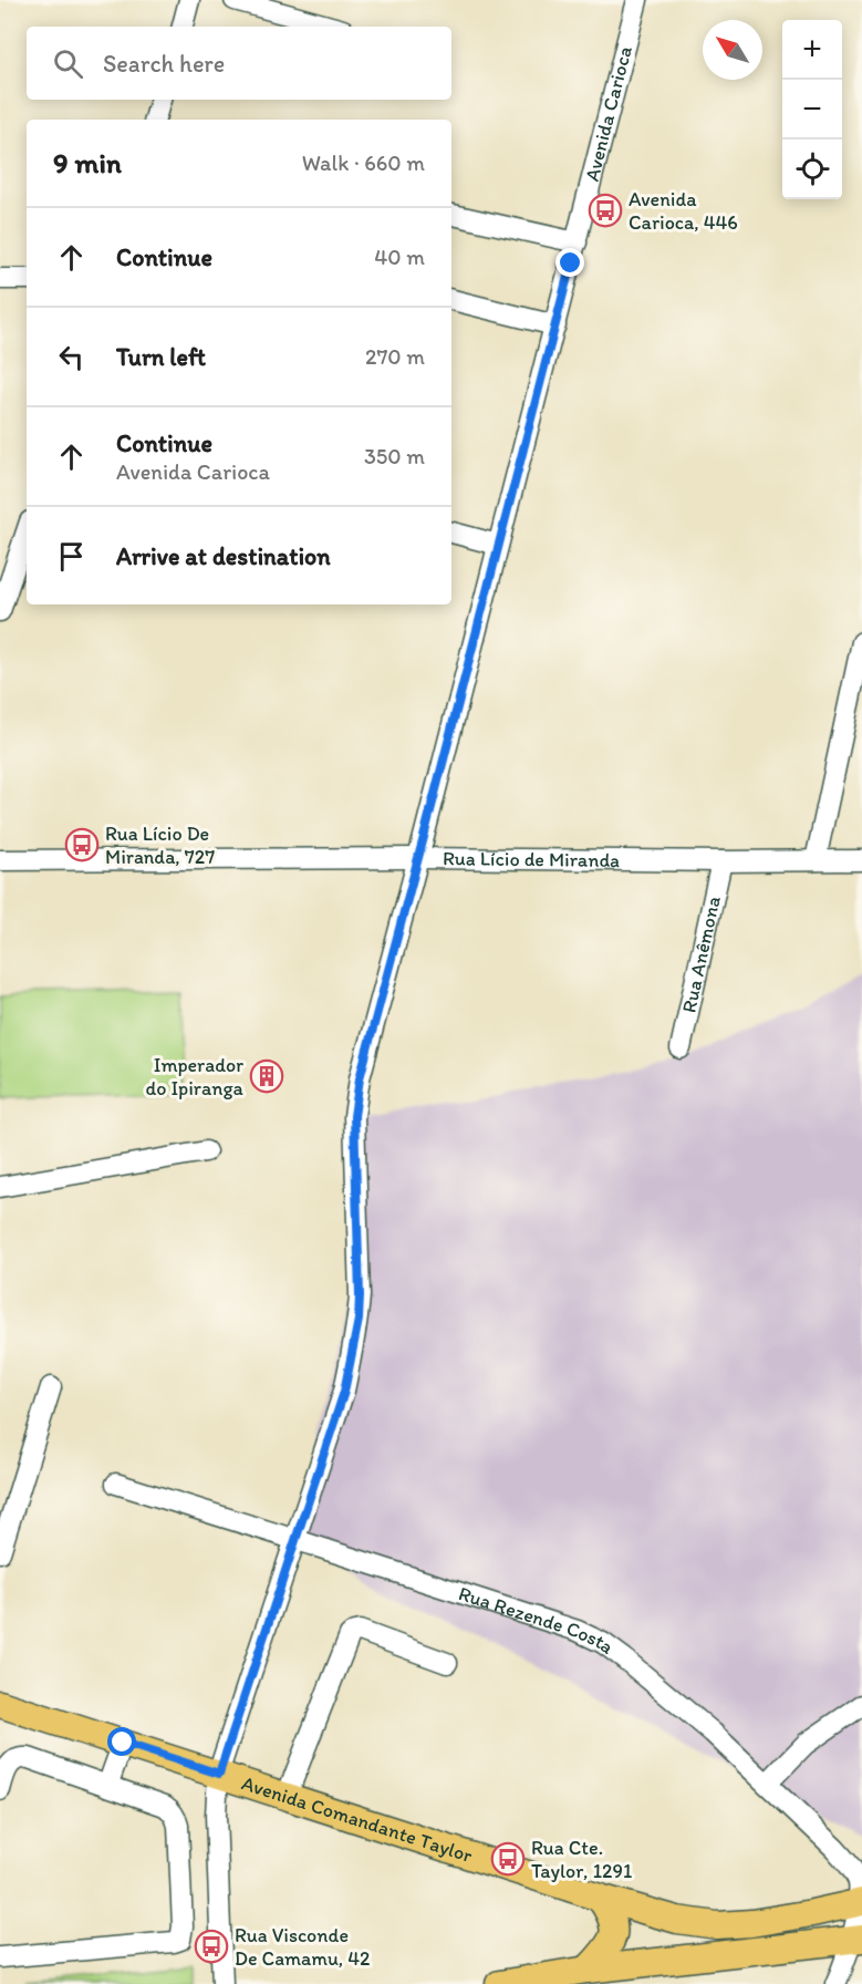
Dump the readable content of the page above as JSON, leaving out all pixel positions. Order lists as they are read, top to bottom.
{
  "streets": {
    "main road": ["Avenida Comandante Taylor"],
    "street": [
      "Avenida Carioca",
      "Rua Lício de Miranda",
      "Rua Anêmona",
      "Rua Rezende Costa"
    ]
  },
  "crossings": [
    ["Avenida Carioca", "Rua Lício de Miranda"],
    ["Avenida Carioca", "Rua Rezende Costa"],
    ["Avenida Carioca", "Avenida Comandante Taylor"],
    ["Rua Lício de Miranda", "Rua Anêmona"],
    ["Rua Rezende Costa", "Avenida Comandante Taylor"]
  ],
  "places": {
    "bus stop": [
      "Avenida Carioca, 446",
      "Rua Lício De Miranda, 727",
      "Rua Cte. Taylor, 1291",
      "Rua Visconde De Camamu, 42"
    ],
    "building": ["Imperador do Ipiranga"]
  },
  "north": "top left",
  "page": {
    "map_buttons": ["+", "−"],
    "search": "Search here",
    "heading": ["9 min", "Walk · 660 m"],
    "list": [
      ["Continue", "40 m"],
      ["Turn left", "270 m"],
      ["Continue", "Avenida Carioca", "350 m"],
      "Arrive at destination"
    ]
  }
}
